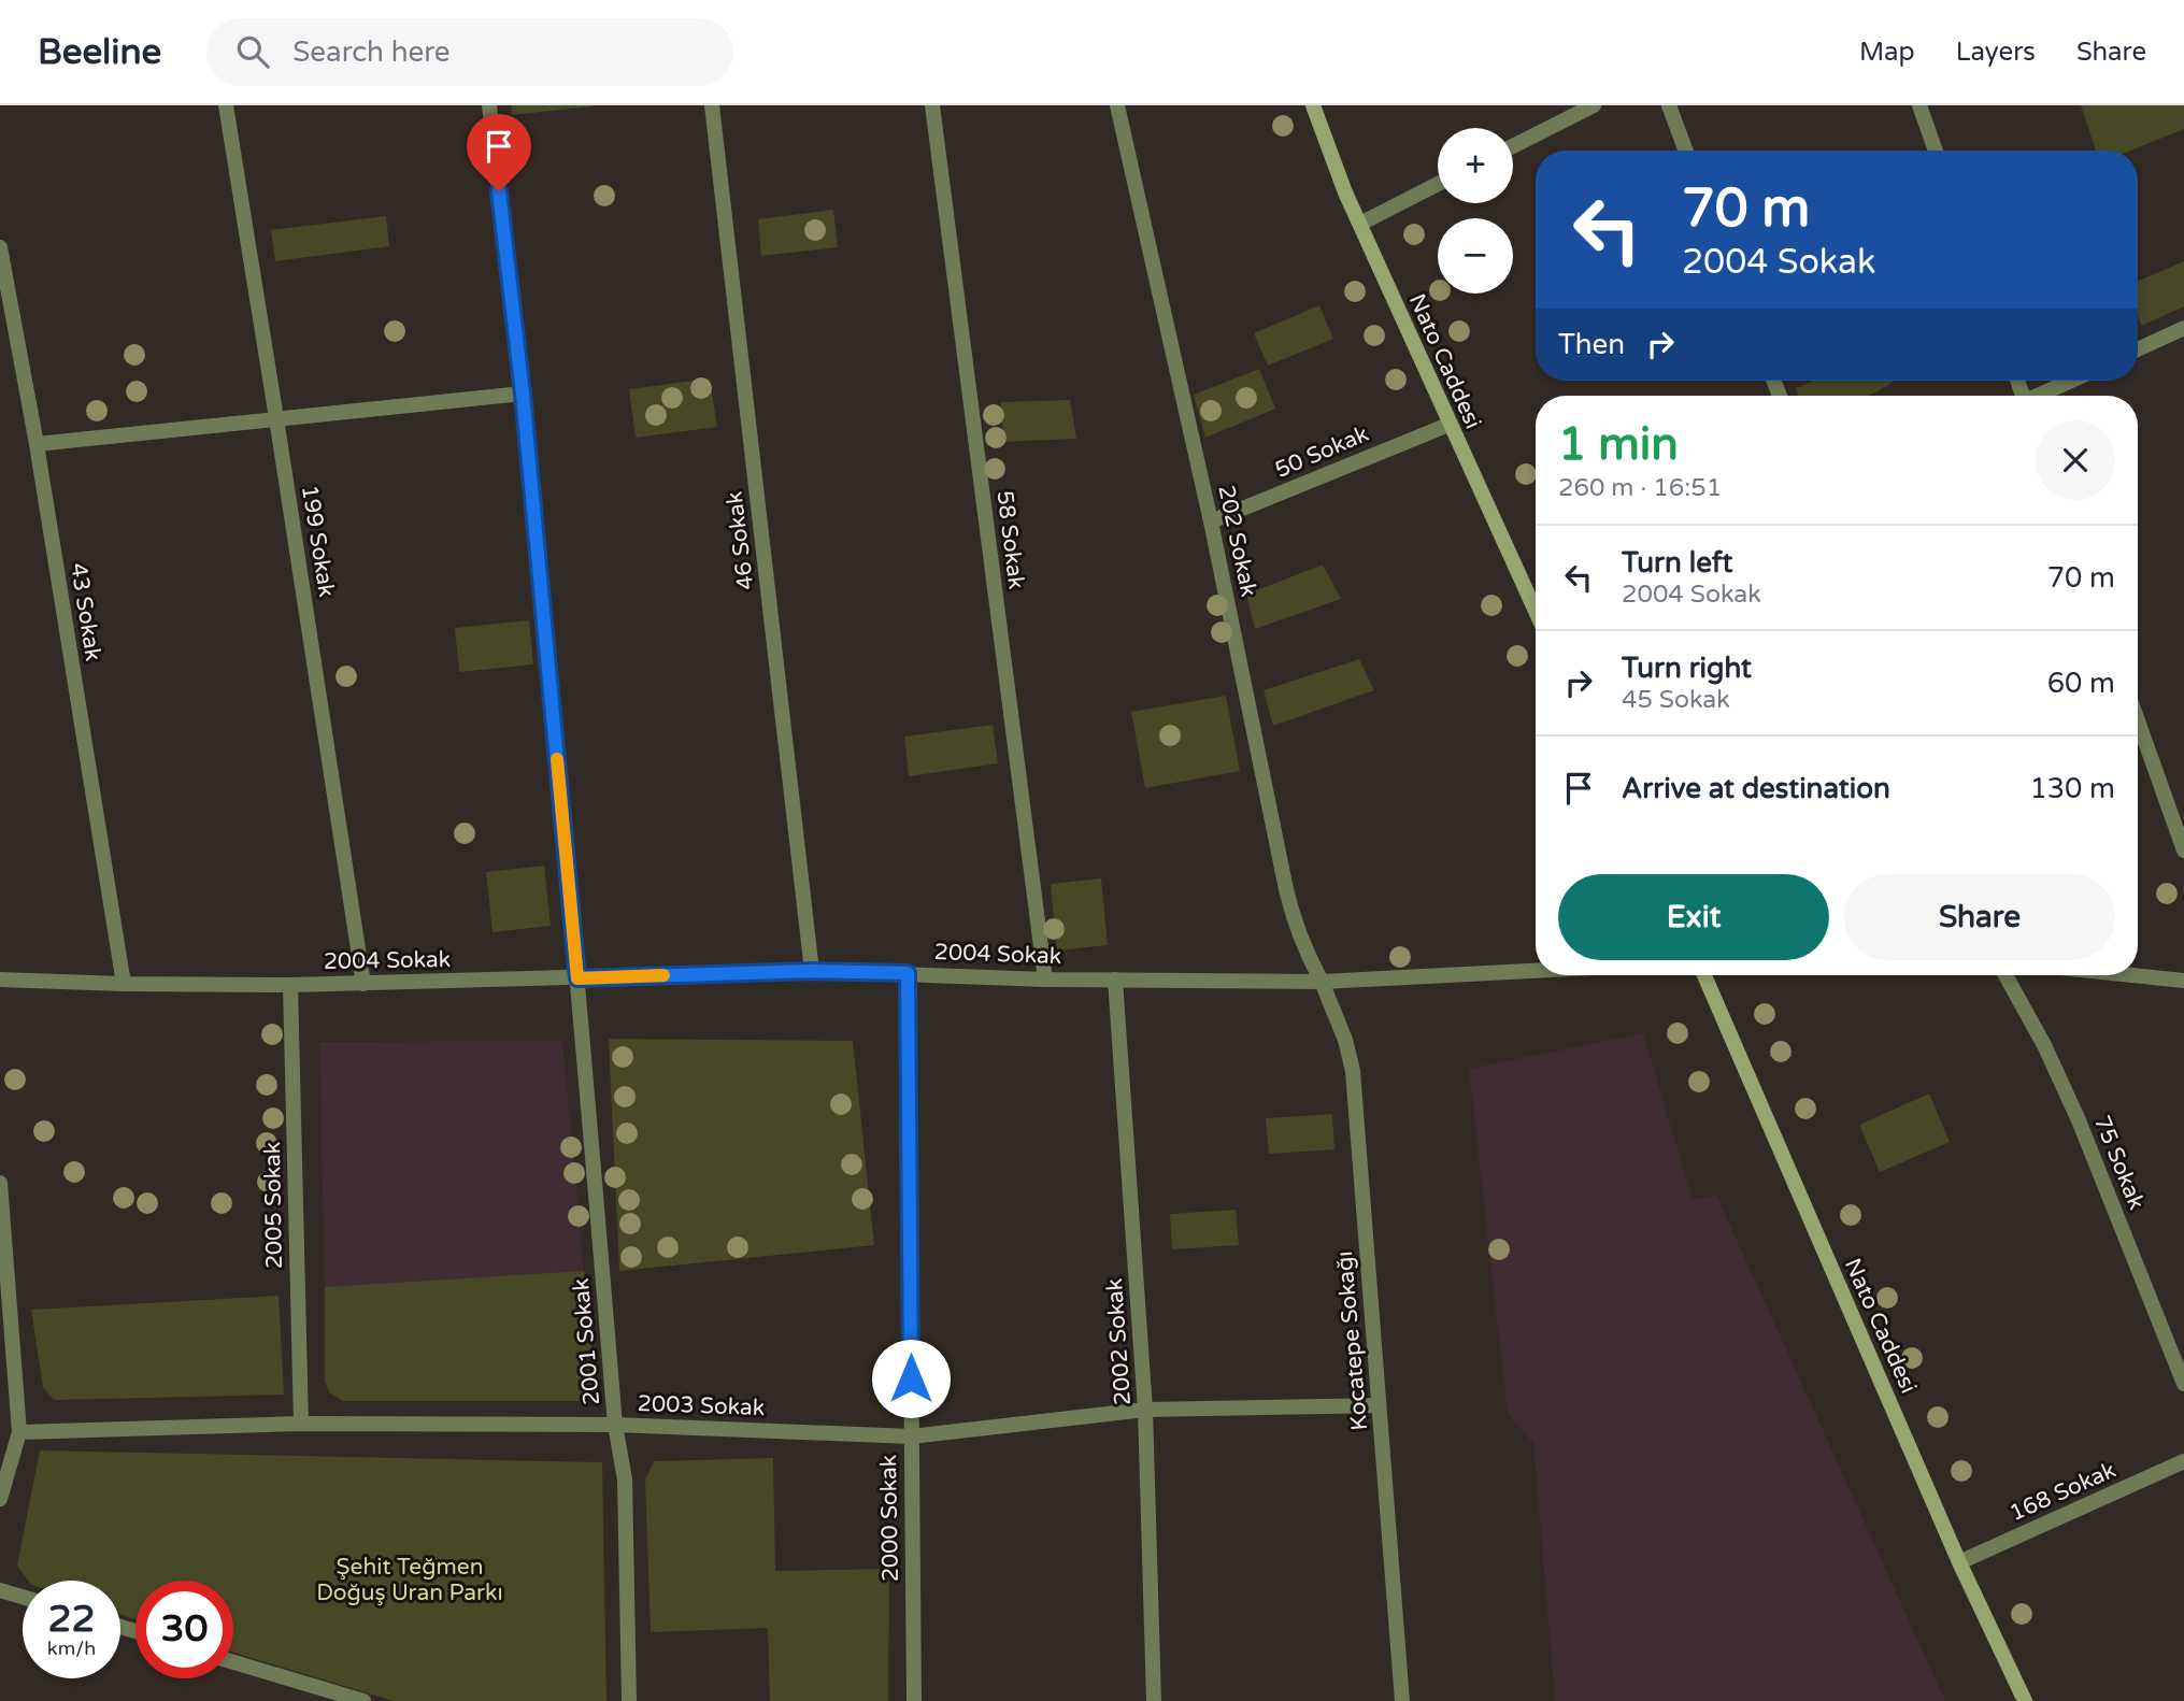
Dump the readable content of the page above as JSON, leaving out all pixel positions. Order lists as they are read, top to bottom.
{
  "streets": {
    "main road": ["Nato Caddesi"],
    "street": [
      "50 Sokak",
      "58 Sokak",
      "199 Sokak",
      "46 Sokak",
      "202 Sokak",
      "43 Sokak",
      "2004 Sokak",
      "75 Sokak",
      "2005 Sokak",
      "Kocatepe Sokağı",
      "2001 Sokak",
      "2002 Sokak",
      "2003 Sokak",
      "168 Sokak",
      "2000 Sokak"
    ]
  },
  "crossings": [
    ["Nato Caddesi", "50 Sokak"],
    ["Nato Caddesi", "168 Sokak"],
    ["50 Sokak", "202 Sokak"],
    ["58 Sokak", "2004 Sokak"],
    ["199 Sokak", "2004 Sokak"],
    ["46 Sokak", "2004 Sokak"],
    ["202 Sokak", "2004 Sokak"],
    ["202 Sokak", "Kocatepe Sokağı"],
    ["43 Sokak", "2004 Sokak"],
    ["2004 Sokak", "2005 Sokak"],
    ["2004 Sokak", "Kocatepe Sokağı"],
    ["2004 Sokak", "2001 Sokak"],
    ["2004 Sokak", "2002 Sokak"],
    ["2004 Sokak", "2000 Sokak"],
    ["2005 Sokak", "2003 Sokak"],
    ["Kocatepe Sokağı", "2003 Sokak"],
    ["2001 Sokak", "2003 Sokak"],
    ["2002 Sokak", "2003 Sokak"],
    ["2003 Sokak", "2000 Sokak"]
  ],
  "parks": ["Şehit Teğmen Doğuş Uran Parkı"],
  "page": {
    "header": "Beeline",
    "search": "Search here",
    "nav": ["Map", "Layers", "Share"],
    "map_buttons": ["+", "−"],
    "turn": ["70 m", "2004 Sokak"],
    "then": "Then",
    "heading": ["1 min", "260 m · 16:51"],
    "list": [
      {
        "name": "Turn left",
        "note": "2004 Sokak",
        "value": "70 m"
      },
      {
        "name": "Turn right",
        "note": "45 Sokak",
        "value": "60 m"
      },
      {
        "name": "Arrive at destination",
        "value": "130 m"
      }
    ],
    "buttons": ["Exit", "Share"],
    "speed": "22 km/h",
    "limit": "30"
  }
}
